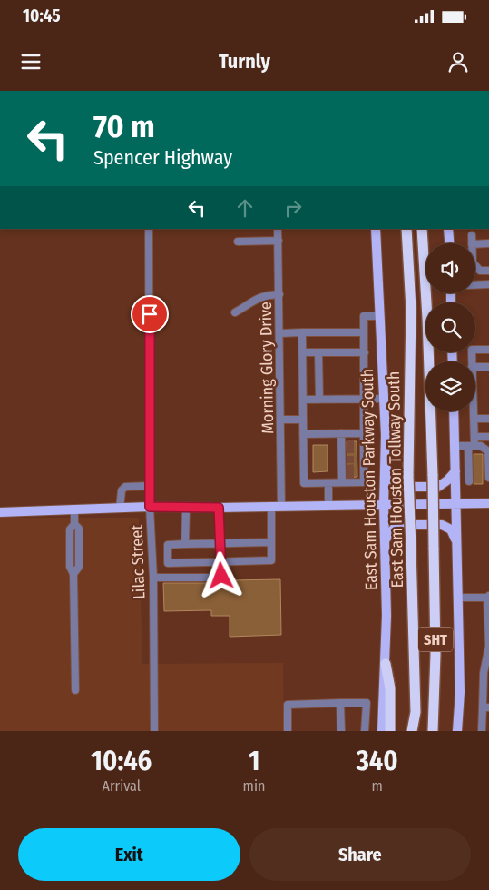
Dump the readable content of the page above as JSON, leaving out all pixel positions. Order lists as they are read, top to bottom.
{
  "streets": {
    "highway": ["East Sam Houston Tollway South", "SHT"],
    "main road": ["East Sam Houston Parkway South"],
    "street": ["Morning Glory Drive", "Lilac Street"]
  },
  "page": {
    "status": "10:45",
    "header": "Turnly",
    "turn": ["70 m", "Spencer Highway"],
    "eta": [
      "10:46",
      "Arrival",
      "1",
      "min",
      "340",
      "m"
    ],
    "buttons": ["Exit", "Share"]
  }
}
